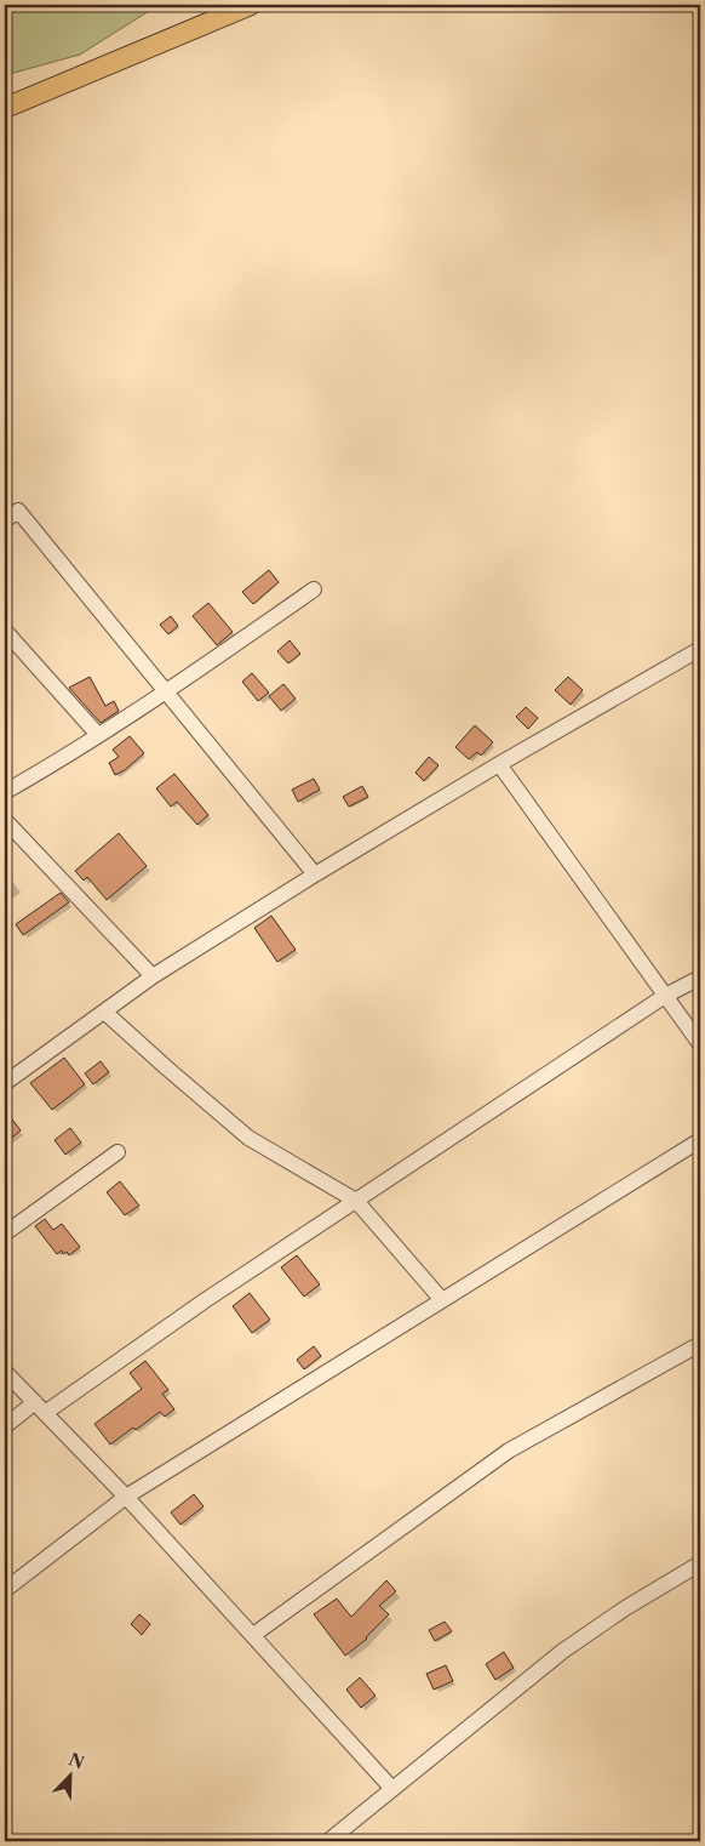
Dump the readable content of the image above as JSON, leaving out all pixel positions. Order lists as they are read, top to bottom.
{
  "north": "top right"
}
